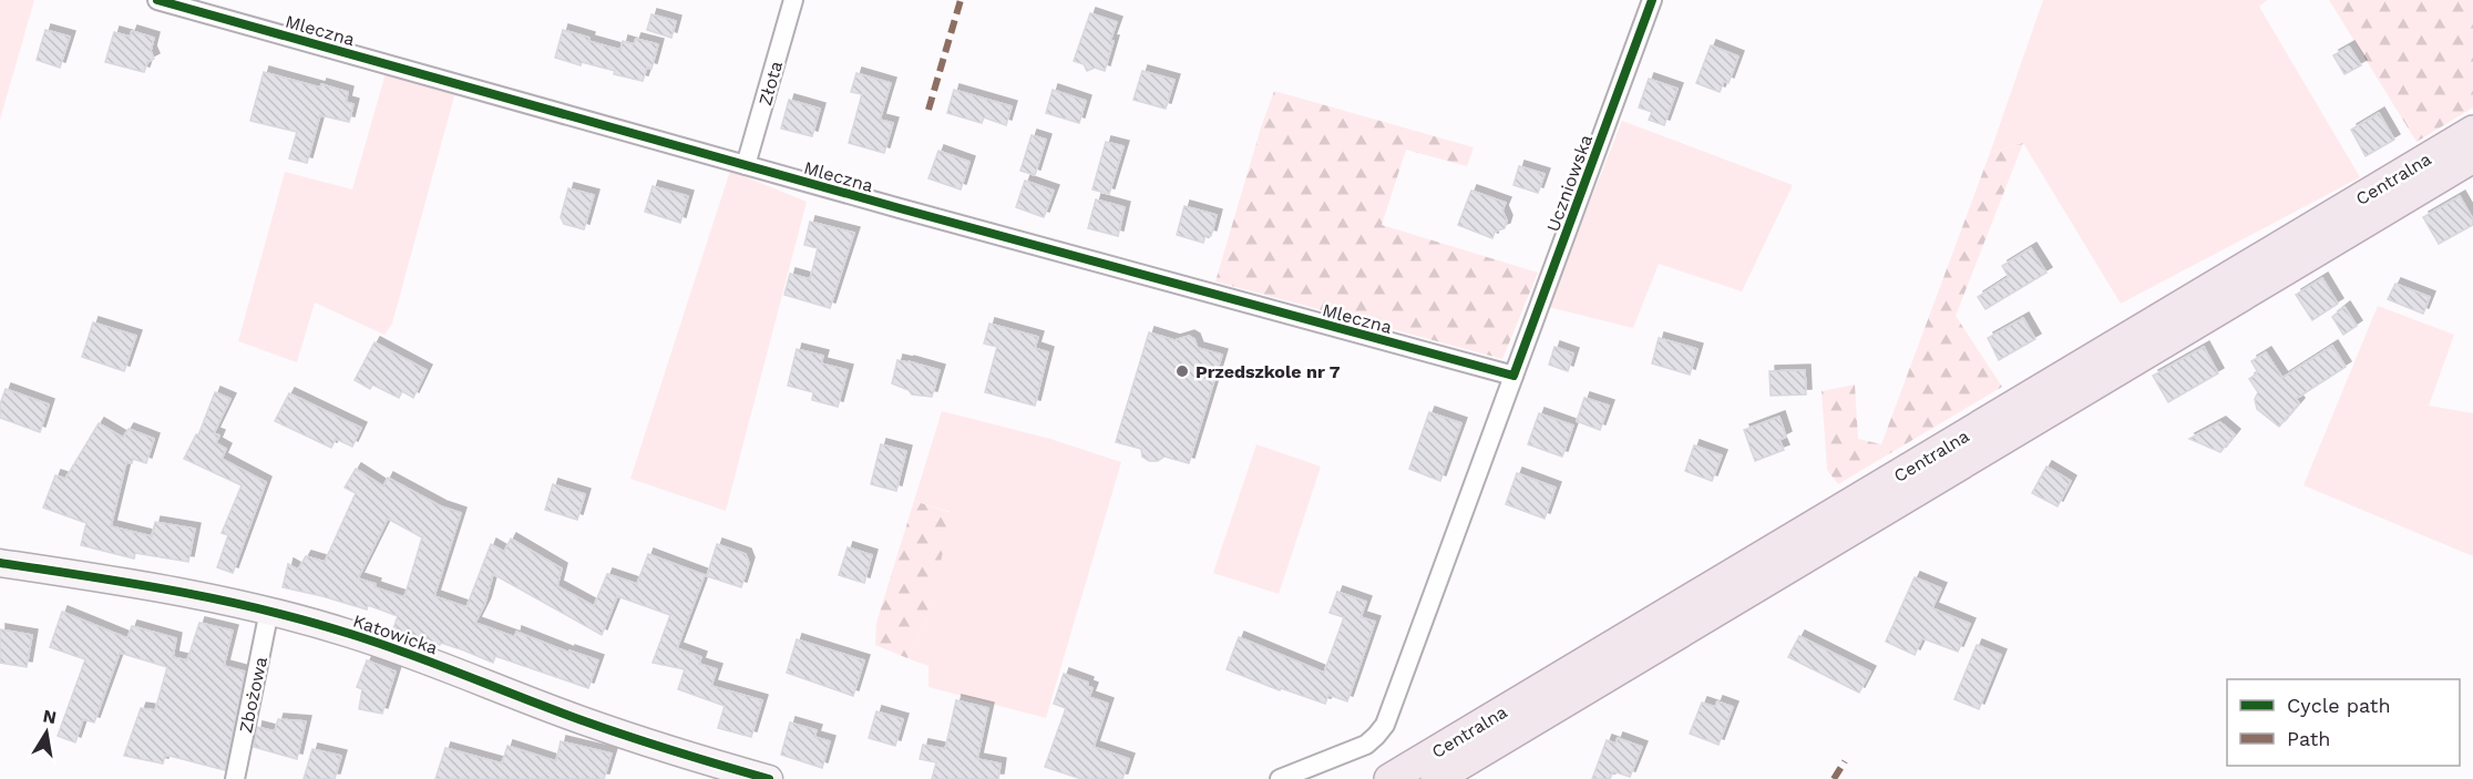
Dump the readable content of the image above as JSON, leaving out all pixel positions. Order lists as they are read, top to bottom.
{
  "streets": {
    "main road": ["Centralna"],
    "street": [
      "Mleczna",
      "Złota",
      "Uczniowska",
      "Katowicka",
      "Zbożowa"
    ]
  },
  "crossings": [
    ["Mleczna", "Złota"],
    ["Mleczna", "Uczniowska"],
    ["Katowicka", "Zbożowa"]
  ],
  "places": ["Przedszkole nr 7"],
  "legend": ["Cycle path", "Path"],
  "north": "top"
}
